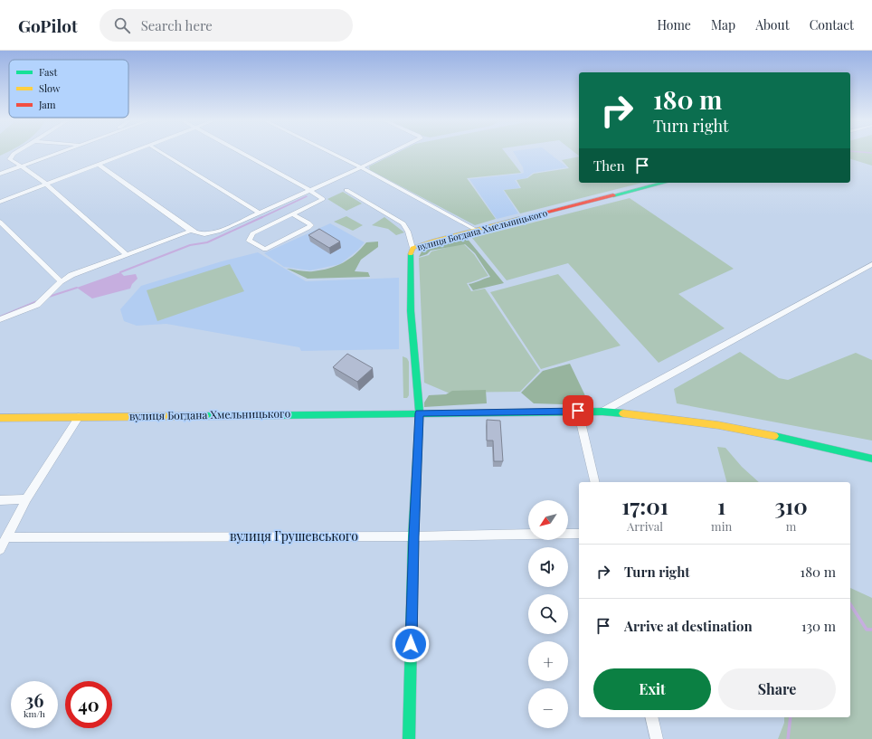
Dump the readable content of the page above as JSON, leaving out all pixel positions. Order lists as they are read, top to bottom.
{
  "streets": {
    "street": ["вулиця Богдана Хмельницького", "вулиця Грушевського"]
  },
  "legend": ["Fast", "Slow", "Jam"],
  "north": "bottom left",
  "page": {
    "header": "GoPilot",
    "search": "Search here",
    "nav": [
      "Home",
      "Map",
      "About",
      "Contact"
    ],
    "turn": ["180 m", "Turn right"],
    "then": "Then",
    "eta": [
      "17:01",
      "Arrival",
      "1",
      "min",
      "310",
      "m"
    ],
    "map_buttons": ["+", "−"],
    "list": [
      {
        "name": "Turn right",
        "value": "180 m"
      },
      {
        "name": "Arrive at destination",
        "value": "130 m"
      }
    ],
    "buttons": ["Exit", "Share"],
    "speed": "36 km/h",
    "limit": "40"
  }
}
